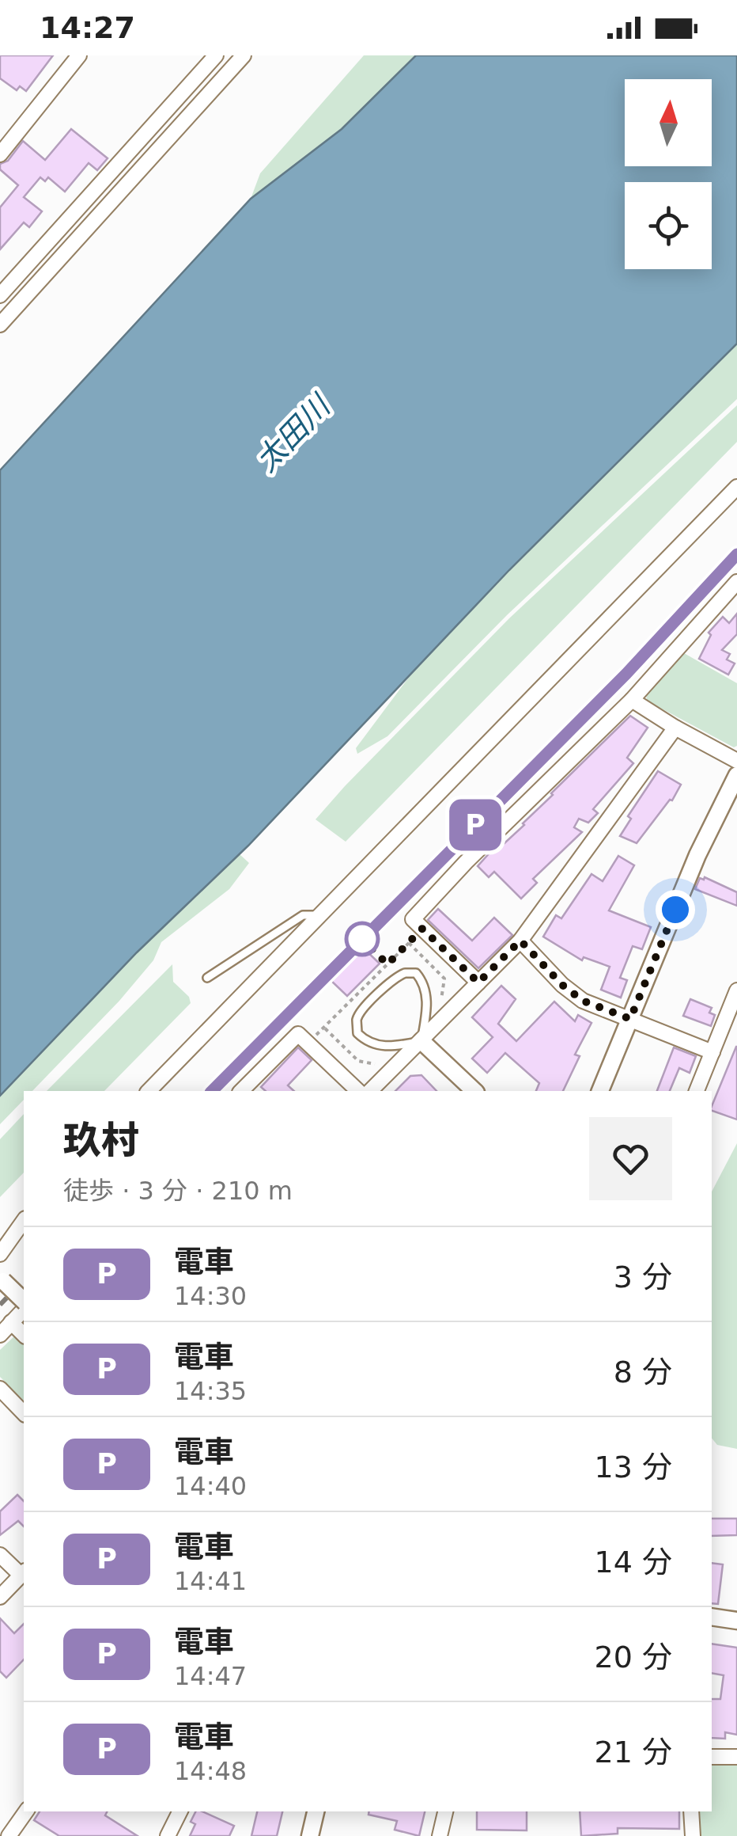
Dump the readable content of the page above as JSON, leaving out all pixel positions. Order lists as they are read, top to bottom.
{
  "water": ["太田川"],
  "north": "top",
  "page": {
    "status": "14:27",
    "on_map": "P",
    "heading": ["玖村", "徒歩 · 3 分 · 210 m"],
    "list": [
      {
        "mark": "P",
        "name": "電車",
        "note": "14:30",
        "value": "3 分"
      },
      {
        "mark": "P",
        "name": "電車",
        "note": "14:35",
        "value": "8 分"
      },
      {
        "mark": "P",
        "name": "電車",
        "note": "14:40",
        "value": "13 分"
      },
      {
        "mark": "P",
        "name": "電車",
        "note": "14:41",
        "value": "14 分"
      },
      {
        "mark": "P",
        "name": "電車",
        "note": "14:47",
        "value": "20 分"
      },
      {
        "mark": "P",
        "name": "電車",
        "note": "14:48",
        "value": "21 分"
      }
    ]
  }
}
